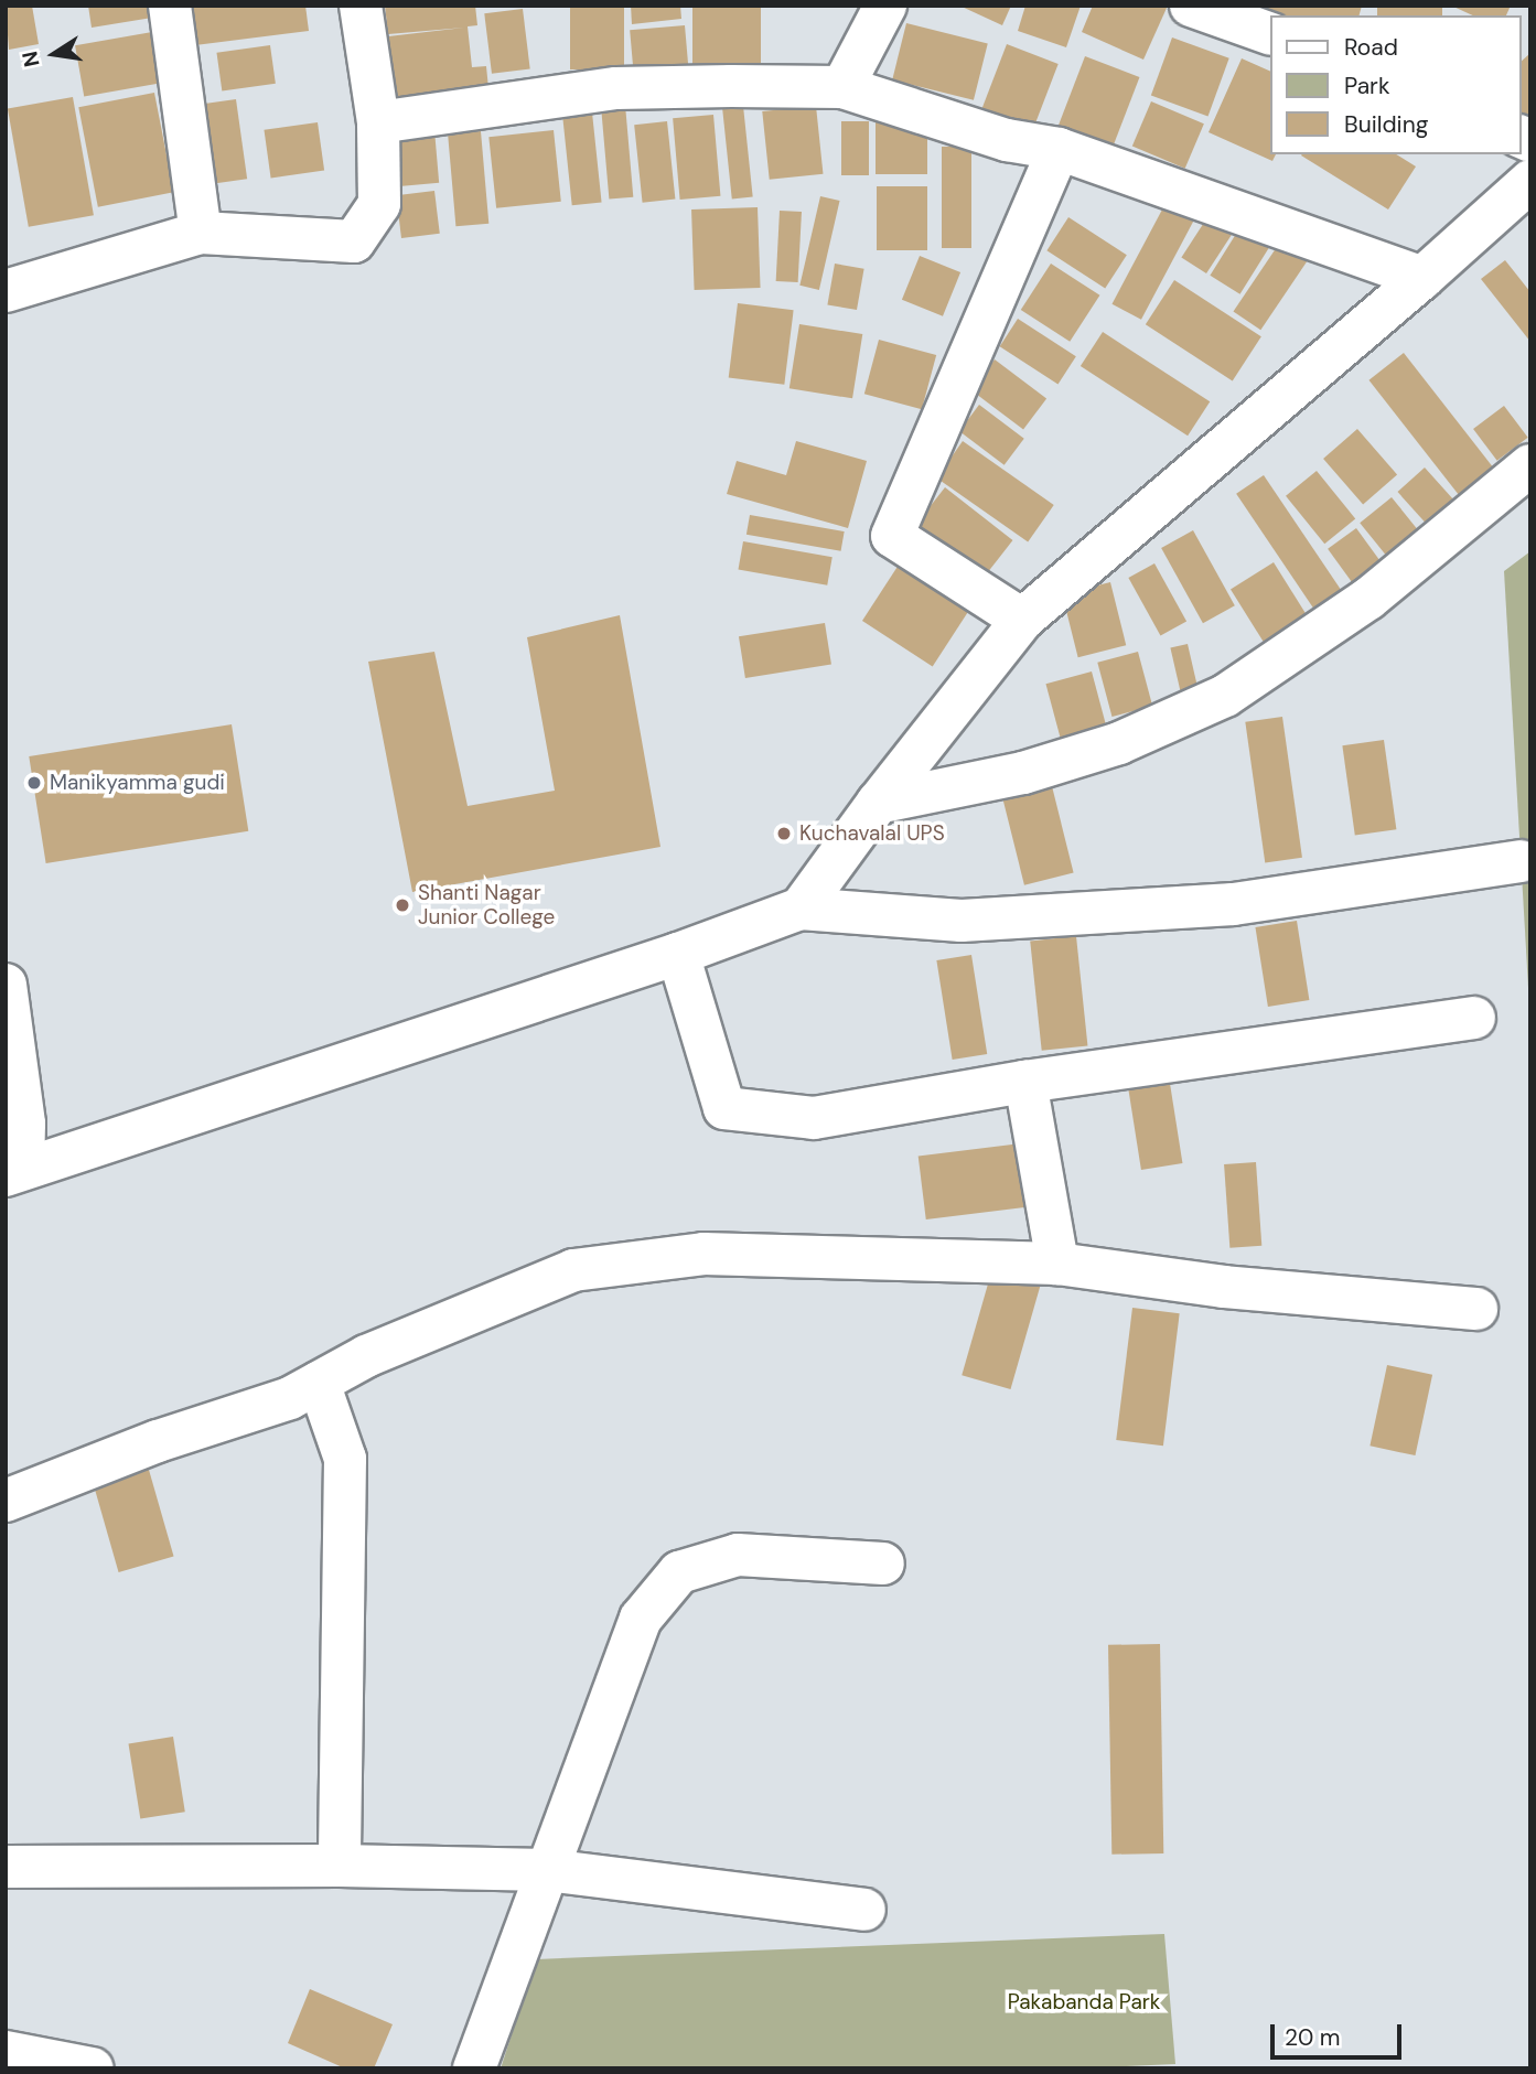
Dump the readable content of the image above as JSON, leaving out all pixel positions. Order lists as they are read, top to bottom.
{
  "parks": ["Pakabanda Park"],
  "places": ["Manikyamma gudi", "Kuchavalal UPS", "Shanti Nagar Junior College"],
  "legend": ["Road", "Park", "Building"],
  "scale_bar": "20 m",
  "north": "left"
}
